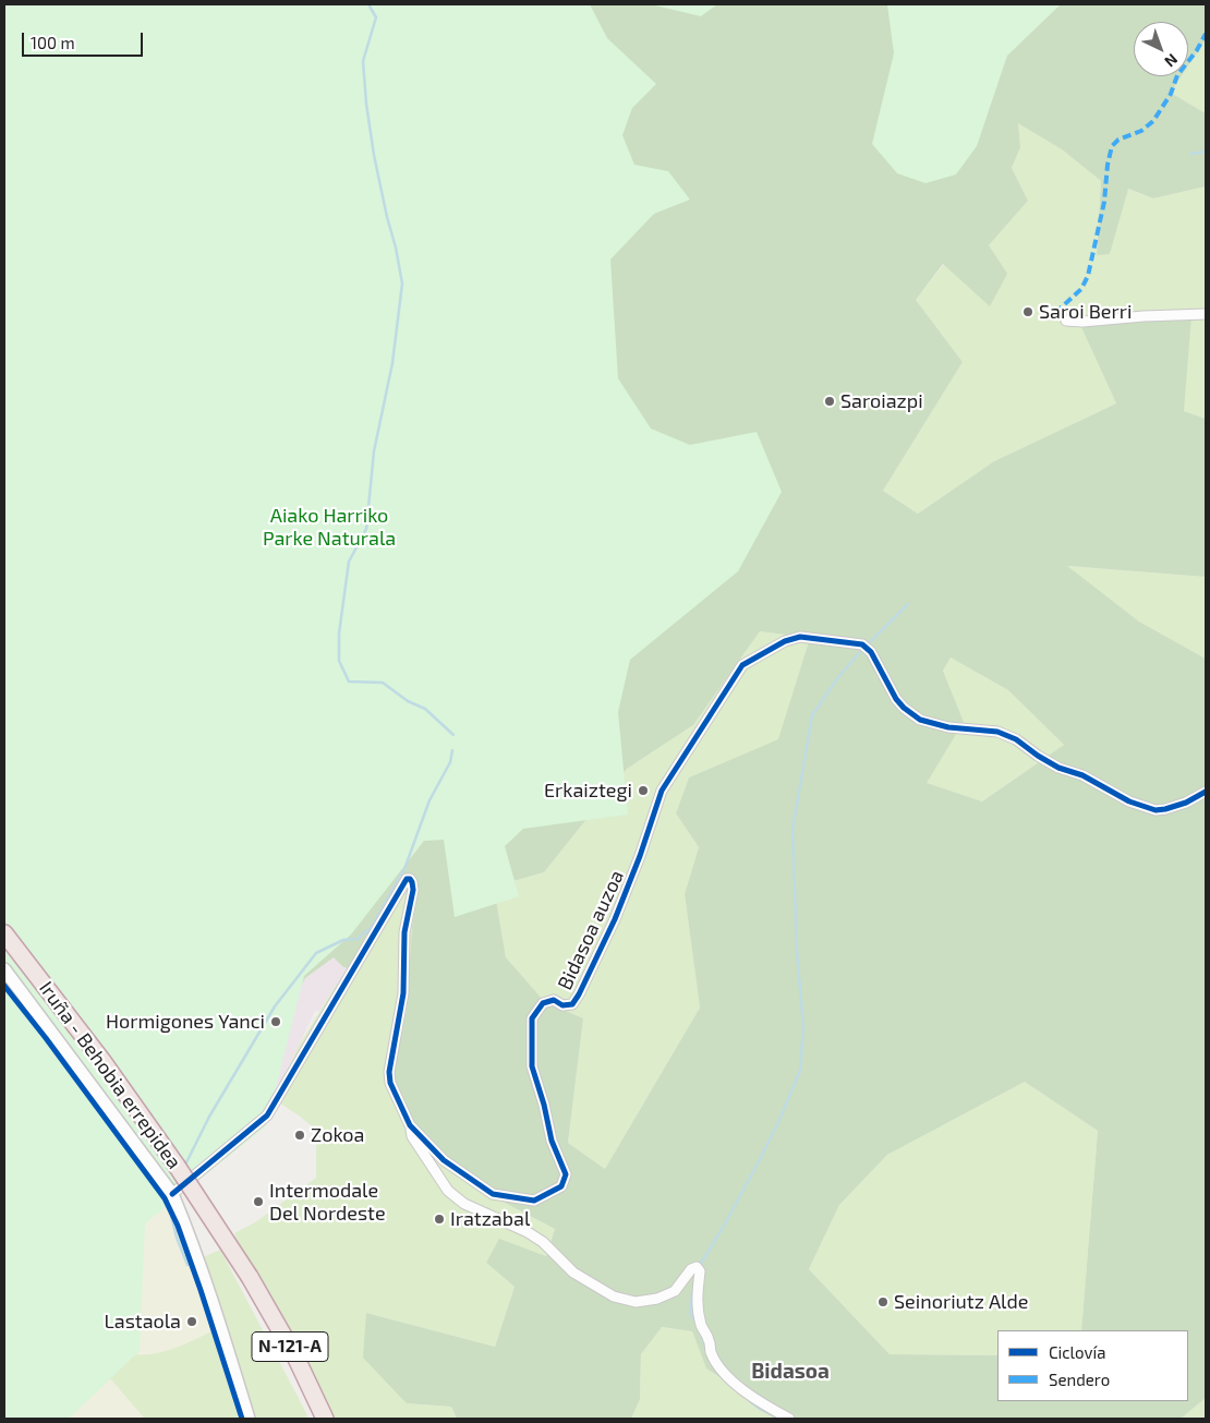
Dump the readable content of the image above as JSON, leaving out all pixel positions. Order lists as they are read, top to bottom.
{
  "streets": {
    "highway": ["Iruña - Behobia errepidea", "N-121-A"],
    "street": ["Bidasoa auzoa"]
  },
  "districts": ["Bidasoa"],
  "parks": ["Aiako Harriko Parke Naturala"],
  "places": [
    "Saroi Berri",
    "Saroiazpi",
    "Erkaiztegi",
    "Hormigones Yanci",
    "Zokoa",
    "Intermodale Del Nordeste",
    "Iratzabal",
    "Seinoriutz Alde",
    "Lastaola"
  ],
  "legend": ["Ciclovía", "Sendero"],
  "scale_bar": "100 m",
  "north": "bottom right"
}
